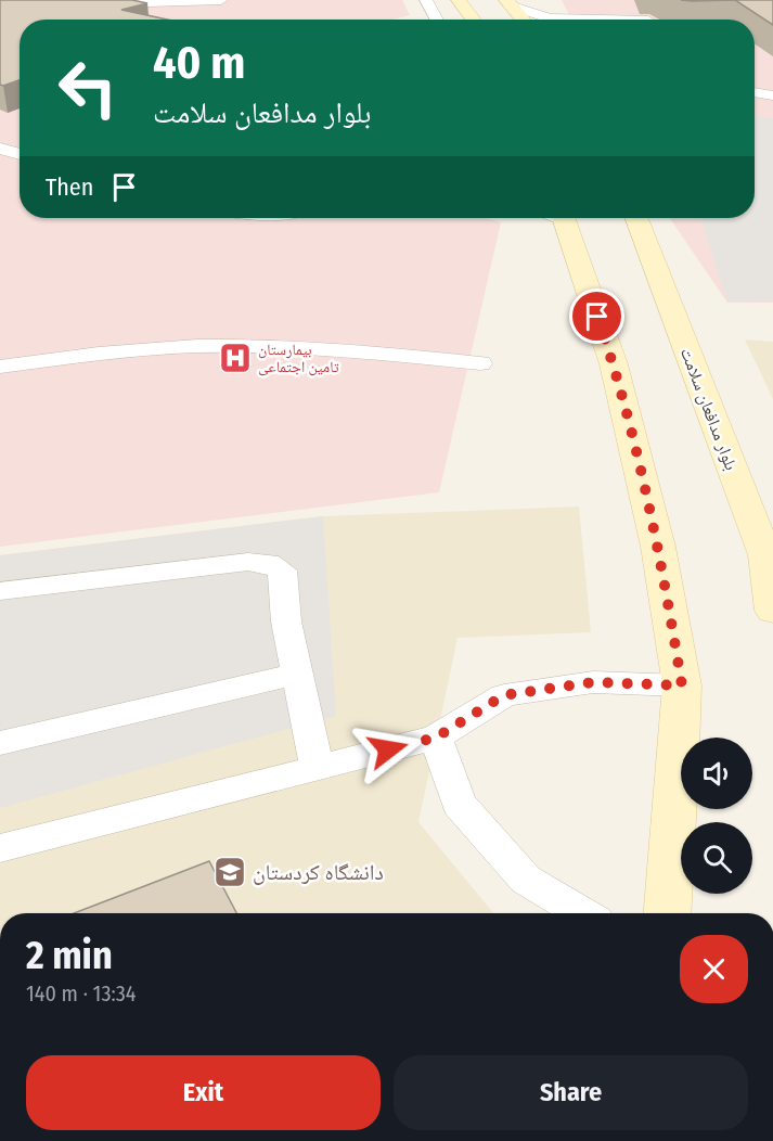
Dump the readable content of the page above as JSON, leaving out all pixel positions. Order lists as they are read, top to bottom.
{
  "streets": {
    "main road": ["بلوار مدافعان سلامت"]
  },
  "places": {
    "hospital": ["بیمارستان تامین اجتماعی"],
    "school or university": ["دانشگاه کردستان"]
  },
  "page": {
    "turn": ["40 m", "بلوار مدافعان سلامت"],
    "then": "Then",
    "heading": ["2 min", "140 m · 13:34"],
    "buttons": ["Exit", "Share"]
  }
}
